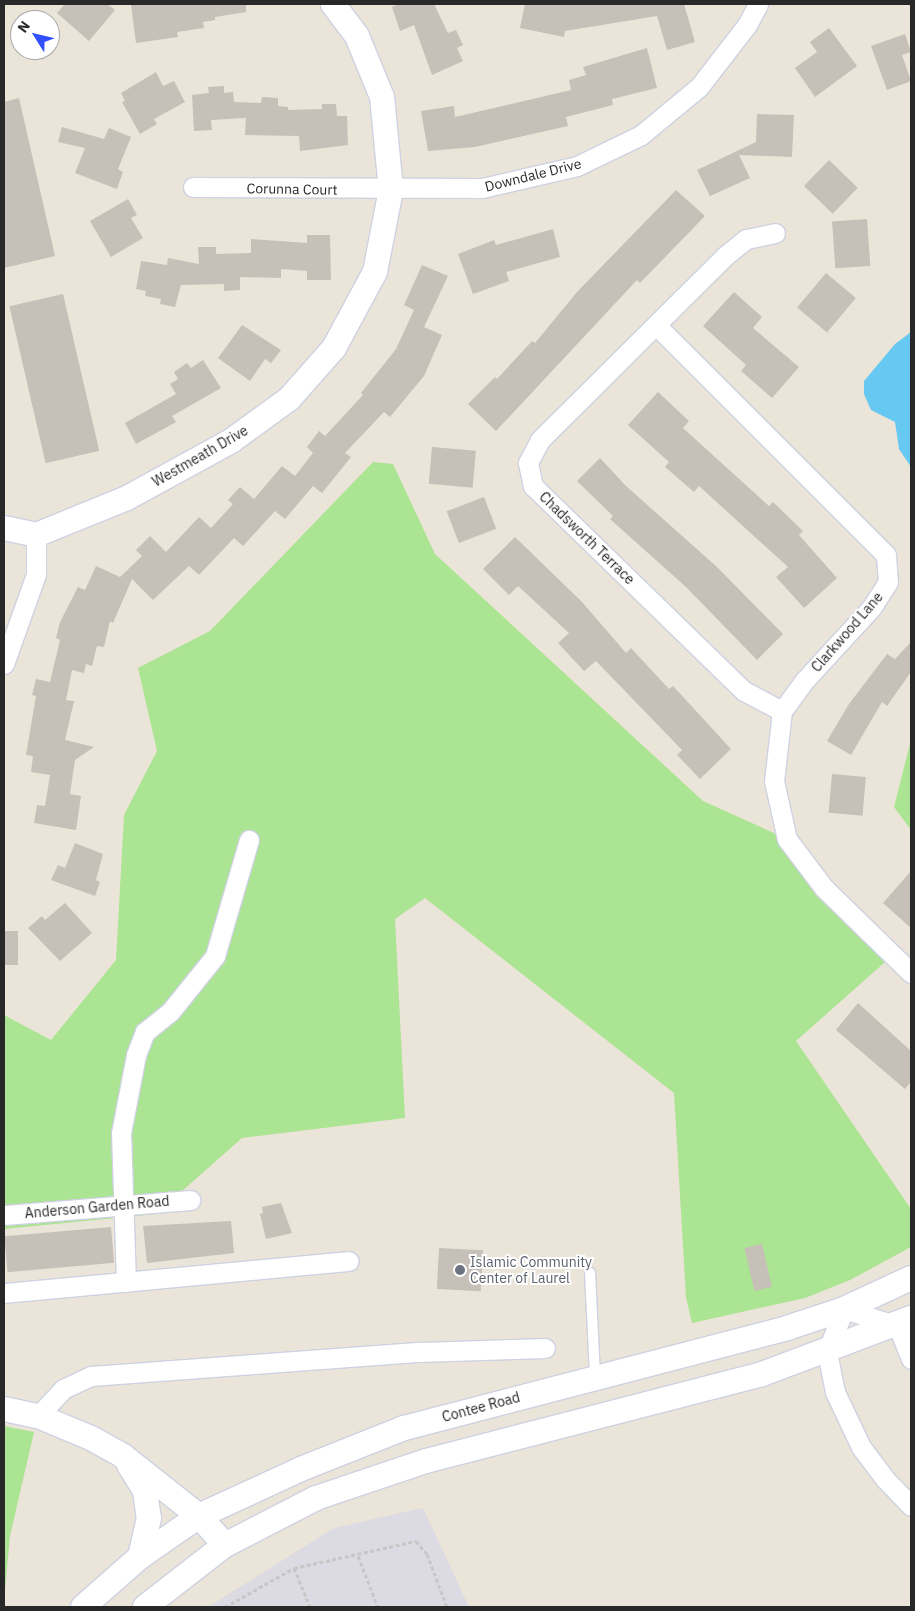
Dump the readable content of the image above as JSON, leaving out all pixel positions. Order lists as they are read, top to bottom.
{
  "streets": {
    "street": [
      "Downdale Drive",
      "Corunna Court",
      "Westmeath Drive",
      "Chadsworth Terrace",
      "Clarkwood Lane",
      "Anderson Garden Road",
      "Contee Road"
    ]
  },
  "crossings": [
    ["Downdale Drive", "Corunna Court"],
    ["Downdale Drive", "Westmeath Drive"],
    ["Corunna Court", "Westmeath Drive"],
    ["Chadsworth Terrace", "Clarkwood Lane"]
  ],
  "places": ["Islamic Community Center of Laurel"],
  "north": "top left"
}
